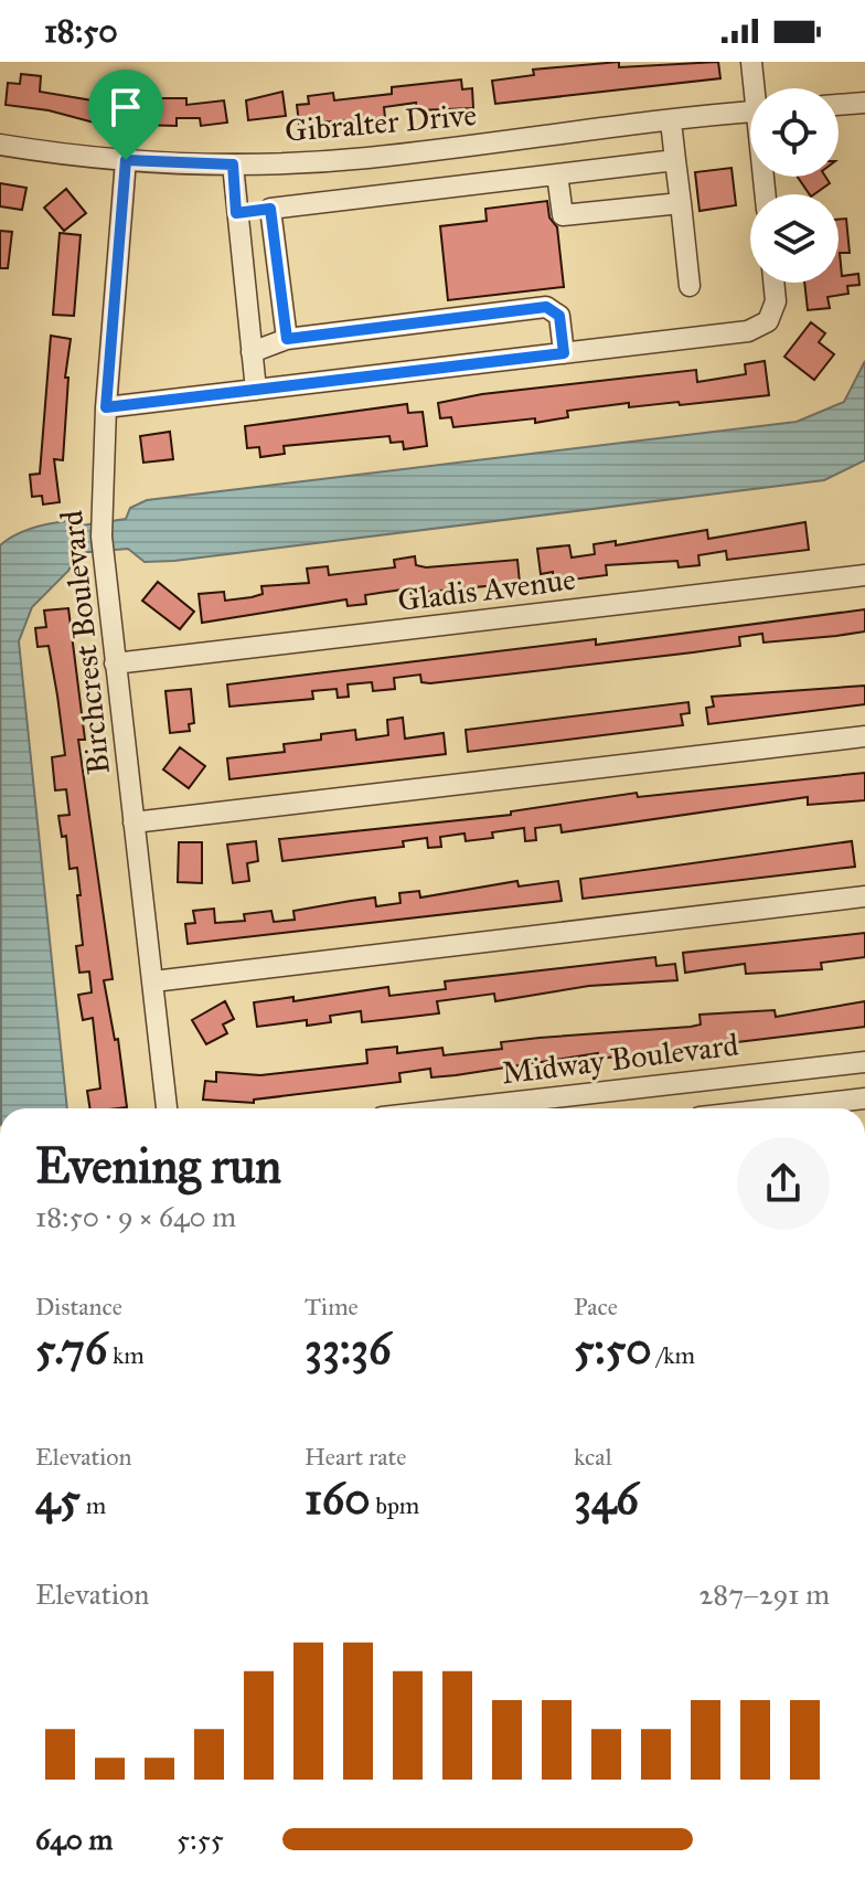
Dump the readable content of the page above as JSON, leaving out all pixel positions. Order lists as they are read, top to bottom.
{
  "streets": {
    "street": [
      "Gibralter Drive",
      "Gladis Avenue",
      "Birchcrest Boulevard",
      "Midway Boulevard"
    ]
  },
  "crossings": [
    ["Gibralter Drive", "Birchcrest Boulevard"],
    ["Gladis Avenue", "Birchcrest Boulevard"]
  ],
  "page": {
    "status": "18:50",
    "heading": ["Evening run", "18:50 · 9 × 640 m"],
    "stats": [
      ["Distance", "5.76 km"],
      ["Time", "33:36"],
      ["Pace", "5:50 /km"],
      ["Elevation", "45 m"],
      ["Heart rate", "160 bpm"],
      ["kcal", "346"]
    ],
    "chart": ["Elevation", "287–291 m"],
    "list": [
      {
        "name": "640 m",
        "note": "5:55"
      }
    ]
  }
}
